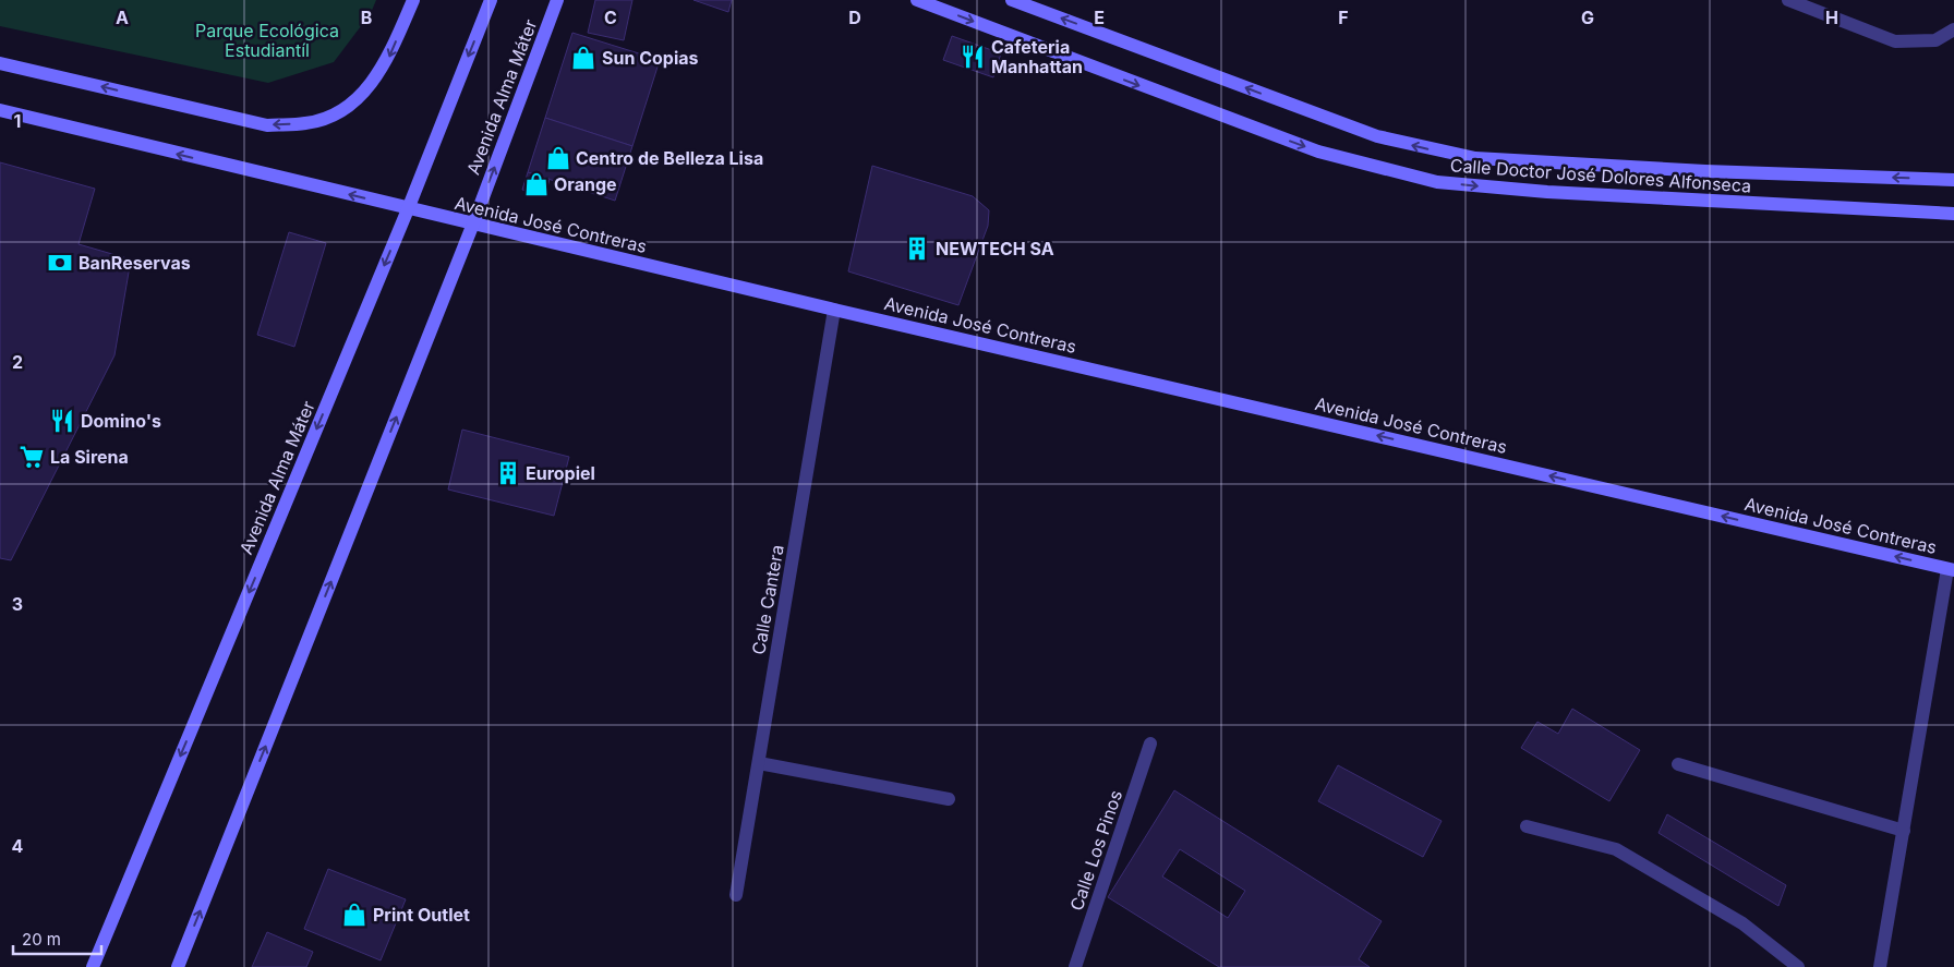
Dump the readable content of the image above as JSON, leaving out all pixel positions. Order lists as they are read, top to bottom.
{
  "streets": {
    "main road": ["Avenida Alma Máter", "Calle Doctor José Dolores Alfonseca", "Avenida José Contreras"],
    "street": ["Calle Cantera", "Calle Los Pinos"]
  },
  "crossings": [
    ["Avenida Alma Máter", "Avenida José Contreras"],
    ["Avenida José Contreras", "Calle Cantera"]
  ],
  "one_way": ["Avenida José Contreras"],
  "parks": ["Parque Ecológica Estudiantíl"],
  "places": {
    "restaurant": ["Cafeteria Manhattan", "Domino's"],
    "shop": [
      "Sun Copias",
      "Centro de Belleza Lisa",
      "Orange",
      "Print Outlet"
    ],
    "building": ["NEWTECH SA", "Europiel"],
    "bank": ["BanReservas"],
    "supermarket": ["La Sirena"]
  },
  "scale_bar": "20 m",
  "grid": {
    "columns": [
      "A",
      "B",
      "C",
      "D",
      "E",
      "F",
      "G",
      "H"
    ],
    "rows": [
      "1",
      "2",
      "3",
      "4"
    ]
  }
}
